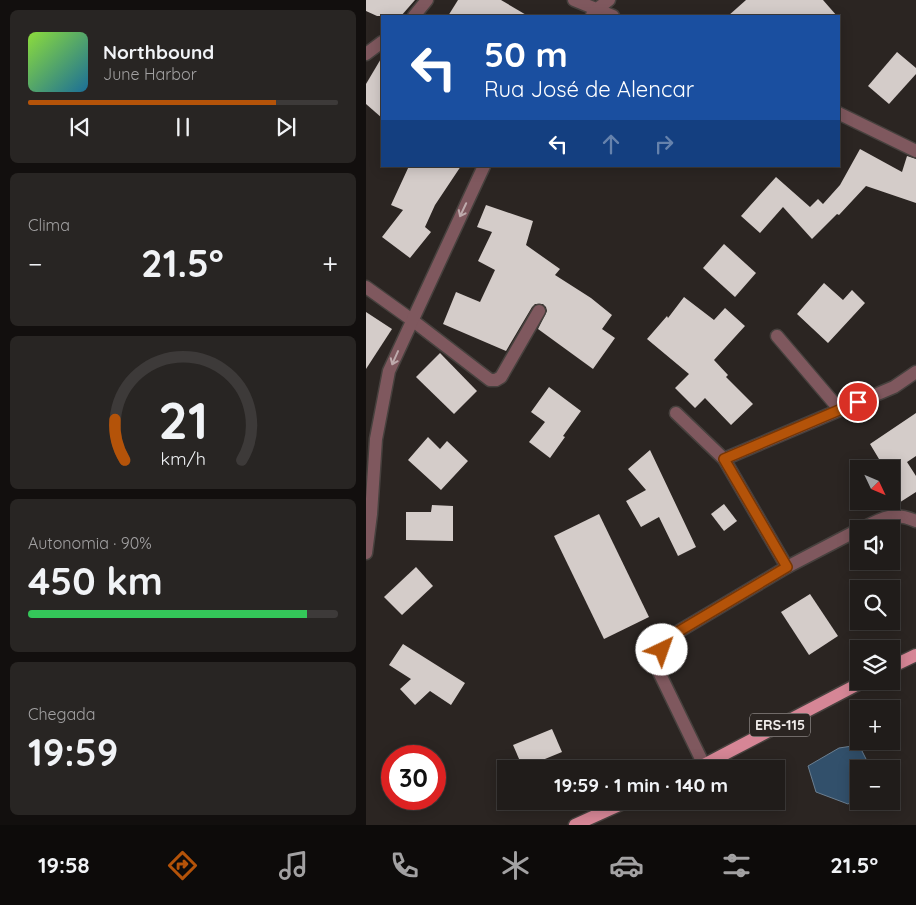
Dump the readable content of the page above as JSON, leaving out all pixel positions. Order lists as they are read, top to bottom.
{
  "streets": {
    "main road": ["ERS-115"]
  },
  "north": "bottom right",
  "page": {
    "turn": ["50 m", "Rua José de Alencar"],
    "song": ["Northbound", "June Harbor"],
    "tile": [
      "Clima",
      ["Autonomia · 90%", "450 km"],
      ["Chegada", "19:59"]
    ],
    "heat": ["−", "21.5°", "+"],
    "map_buttons": ["+", "−"],
    "limit": "30",
    "trip": "19:59 · 1 min · 140 m",
    "tabs": ["19:58", "21.5°"],
    "gauge": ["21", "km/h"]
  }
}
